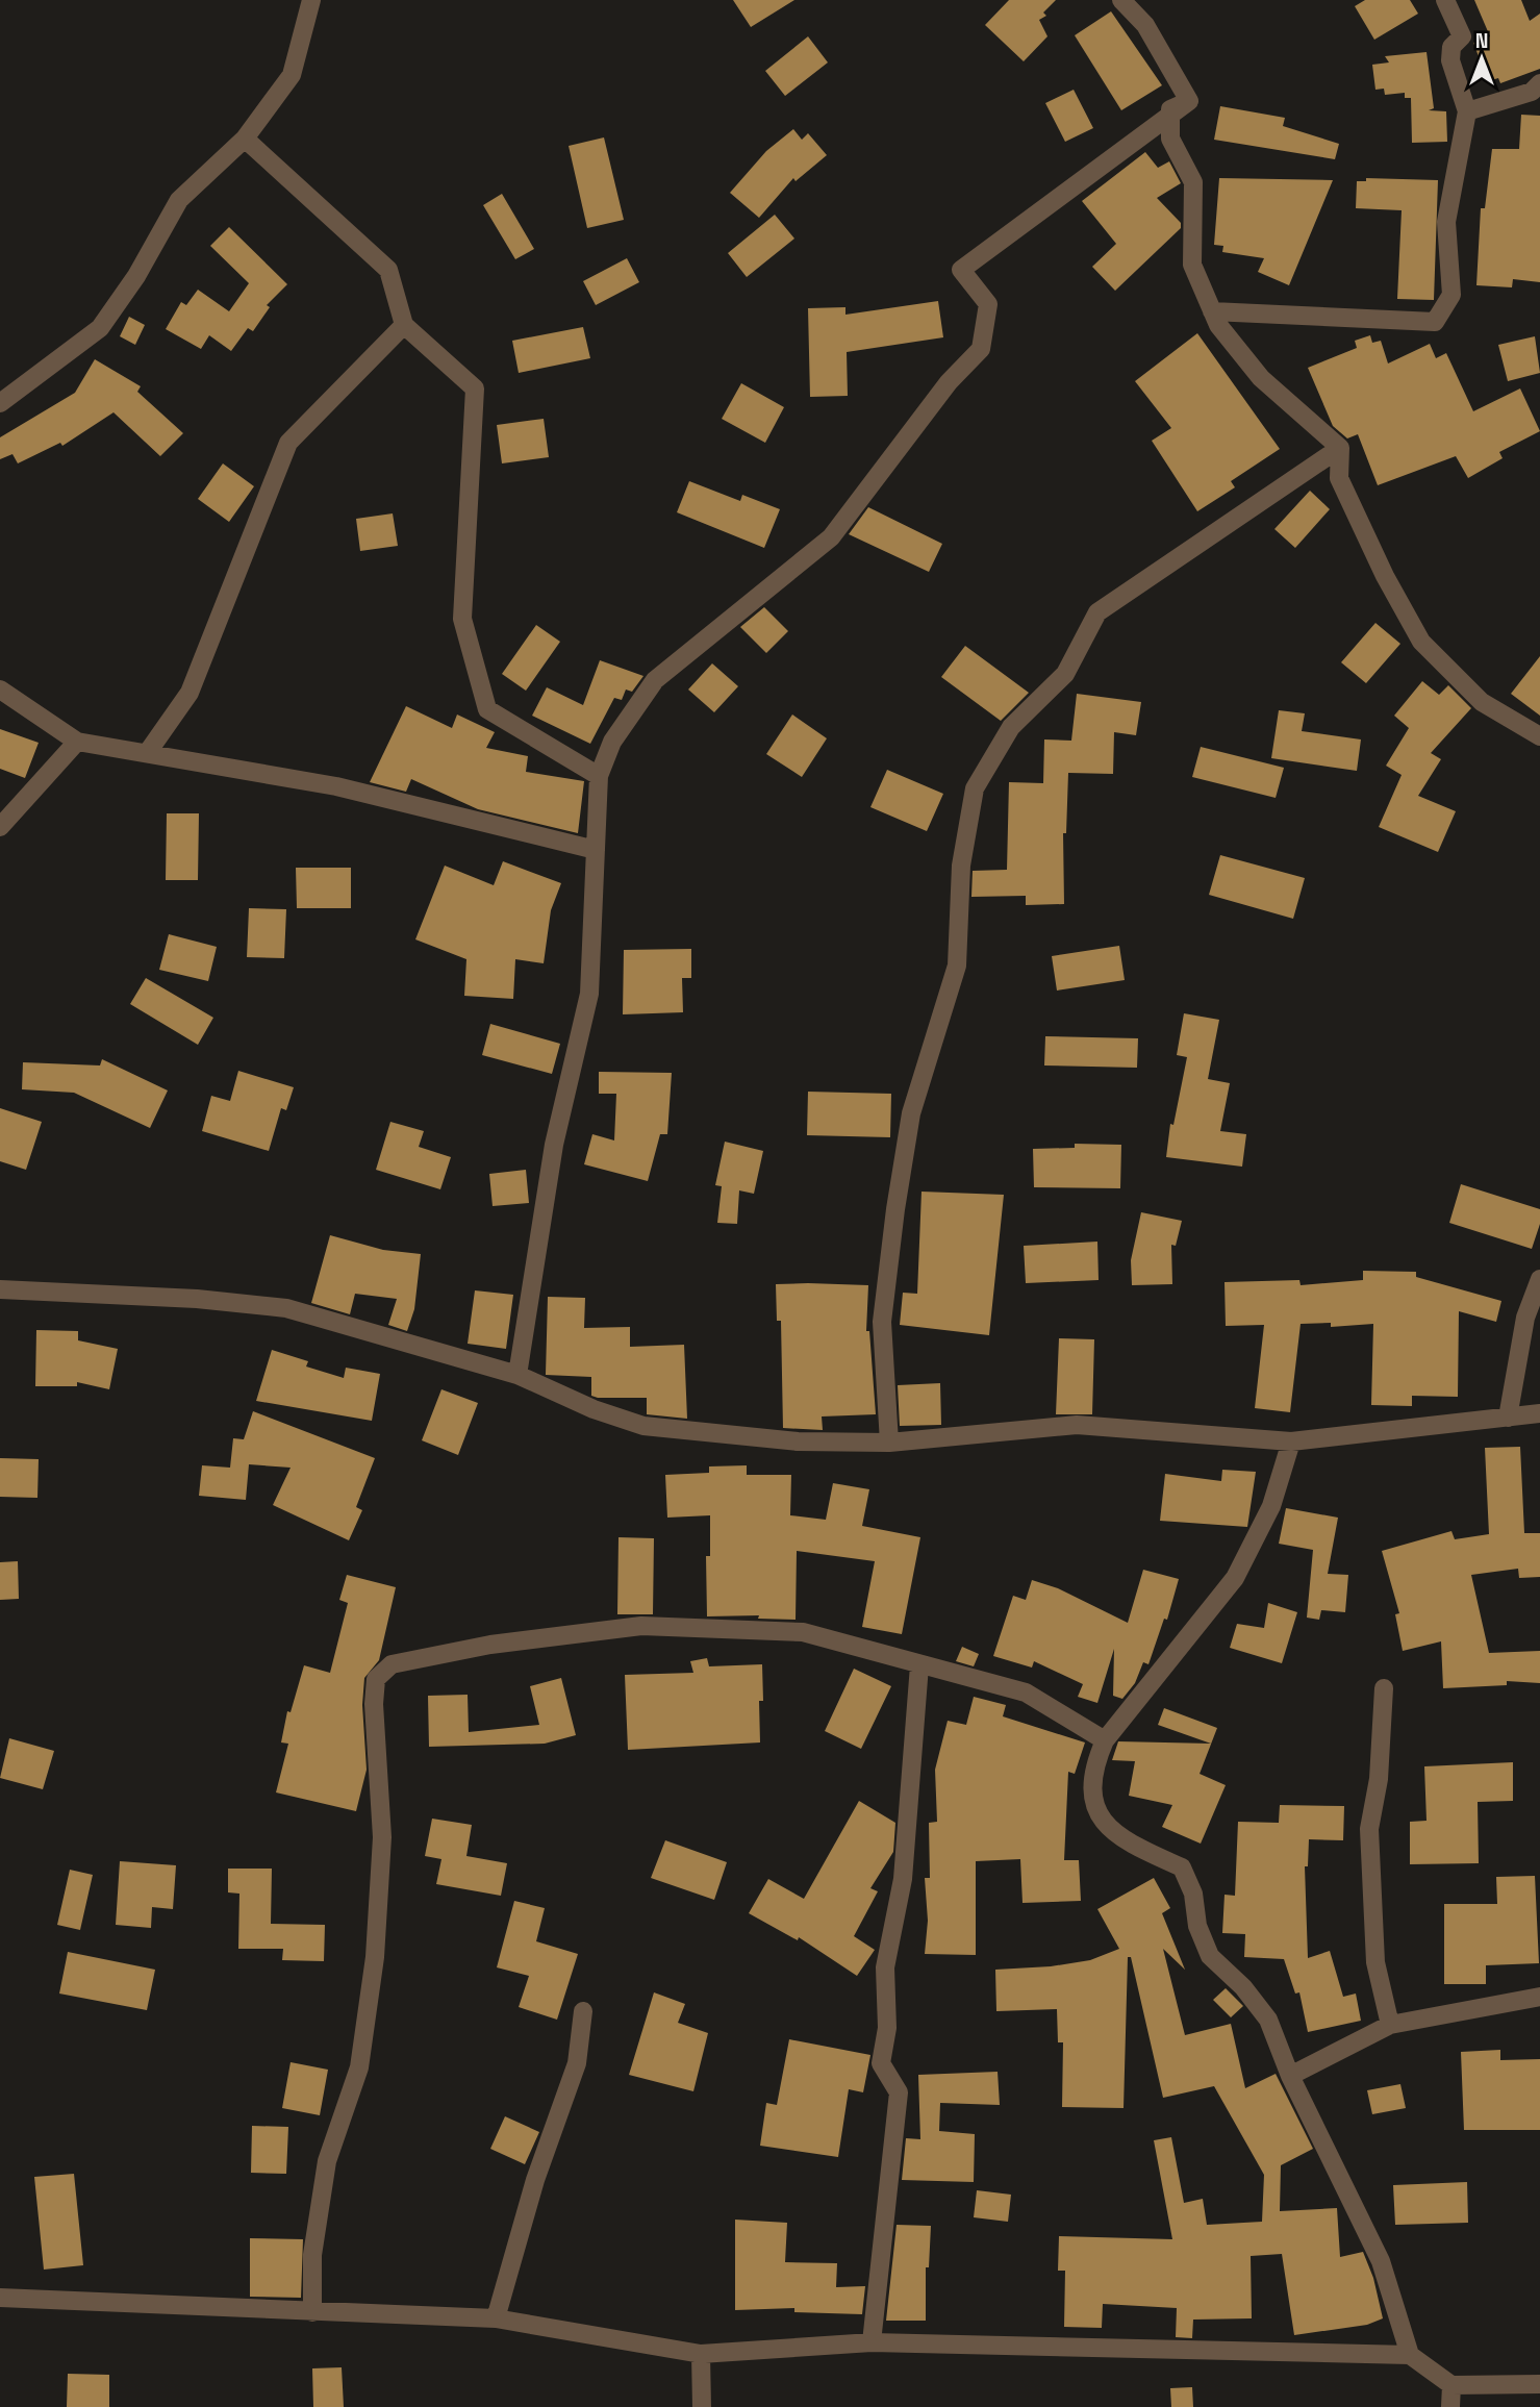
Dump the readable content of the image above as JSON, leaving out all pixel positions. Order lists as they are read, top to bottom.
{
  "north": "top"
}
